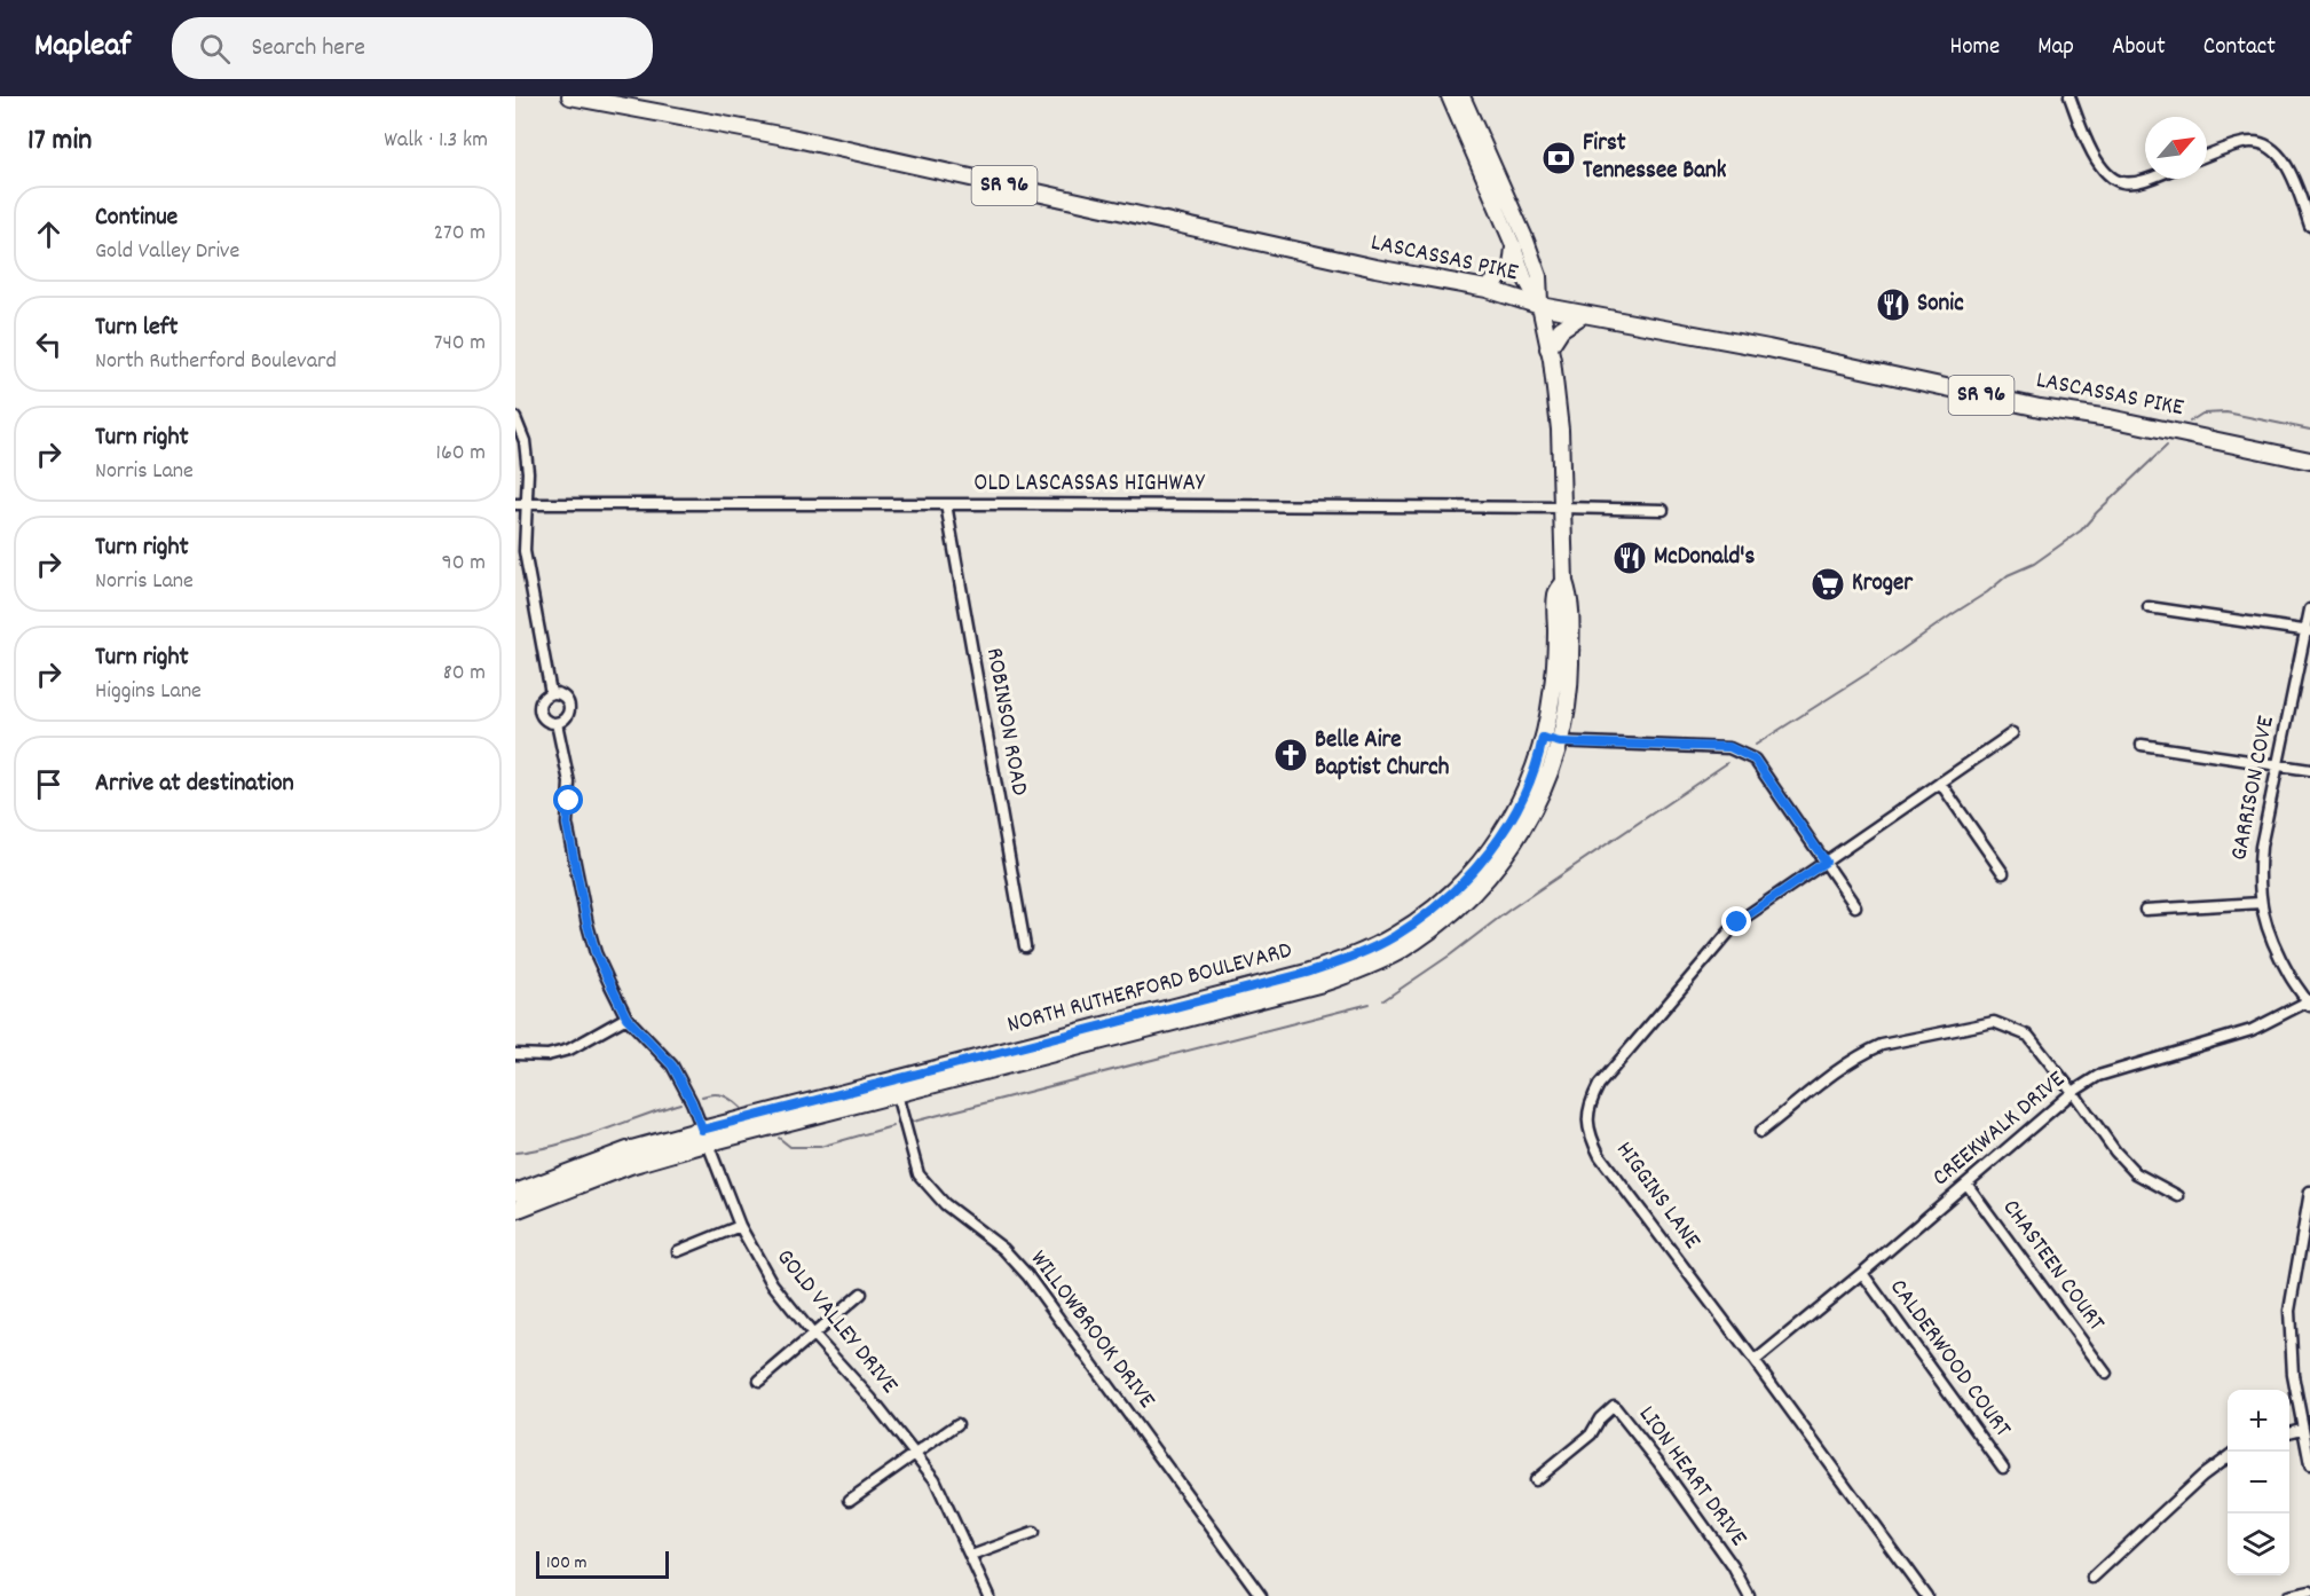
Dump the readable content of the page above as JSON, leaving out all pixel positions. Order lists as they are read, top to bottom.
{
  "streets": {
    "main road": ["SR 96", "LASCASSAS PIKE", "NORTH RUTHERFORD BOULEVARD"],
    "street": [
      "OLD LASCASSAS HIGHWAY",
      "ROBINSON ROAD",
      "GARRISON COVE",
      "CREEKWALK DRIVE",
      "HIGGINS LANE",
      "CHASTEEN COURT",
      "GOLD VALLEY DRIVE",
      "WILLOWBROOK DRIVE",
      "CALDERWOOD COURT",
      "LION HEART DRIVE"
    ]
  },
  "crossings": [
    ["LASCASSAS PIKE", "NORTH RUTHERFORD BOULEVARD"],
    ["OLD LASCASSAS HIGHWAY", "ROBINSON ROAD"],
    ["OLD LASCASSAS HIGHWAY", "NORTH RUTHERFORD BOULEVARD"],
    ["OLD LASCASSAS HIGHWAY", "GOLD VALLEY DRIVE"],
    ["GARRISON COVE", "CREEKWALK DRIVE"],
    ["NORTH RUTHERFORD BOULEVARD", "GOLD VALLEY DRIVE"],
    ["NORTH RUTHERFORD BOULEVARD", "WILLOWBROOK DRIVE"],
    ["CREEKWALK DRIVE", "HIGGINS LANE"],
    ["CREEKWALK DRIVE", "CHASTEEN COURT"],
    ["CREEKWALK DRIVE", "CALDERWOOD COURT"]
  ],
  "places": {
    "bank": ["First Tennessee Bank"],
    "restaurant": ["Sonic", "McDonald's"],
    "supermarket": ["Kroger"],
    "church": ["Belle Aire Baptist Church"]
  },
  "scale_bar": "100 m",
  "north": "top right",
  "page": {
    "header": "Mapleaf",
    "search": "Search here",
    "nav": [
      "Home",
      "Map",
      "About",
      "Contact"
    ],
    "heading": ["17 min", "Walk · 1.3 km"],
    "list": [
      ["Continue", "Gold Valley Drive", "270 m"],
      ["Turn left", "North Rutherford Boulevard", "740 m"],
      ["Turn right", "Norris Lane", "160 m"],
      ["Turn right", "Norris Lane", "90 m"],
      ["Turn right", "Higgins Lane", "80 m"],
      "Arrive at destination"
    ],
    "map_buttons": ["+", "−"],
    "scale": "100 m"
  }
}
